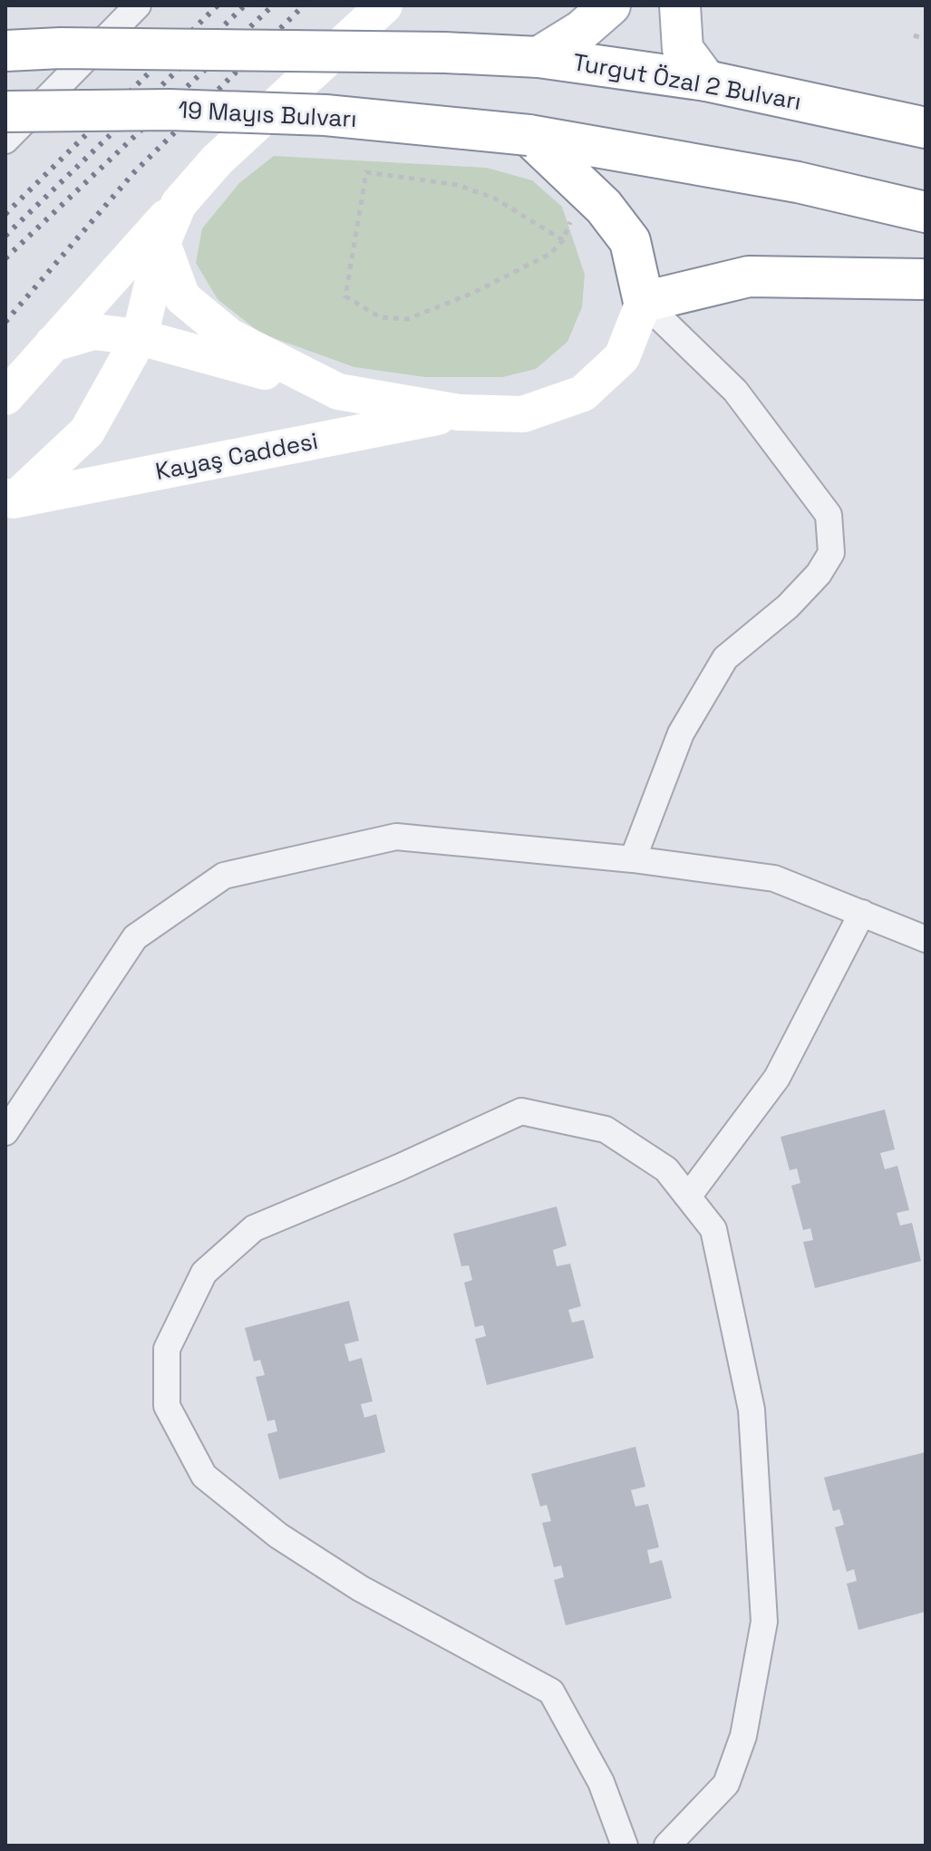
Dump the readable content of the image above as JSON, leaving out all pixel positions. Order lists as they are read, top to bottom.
{
  "streets": {
    "main road": ["Turgut Özal 2 Bulvarı", "19 Mayıs Bulvarı"],
    "street": ["Kayaş Caddesi"]
  }
}
